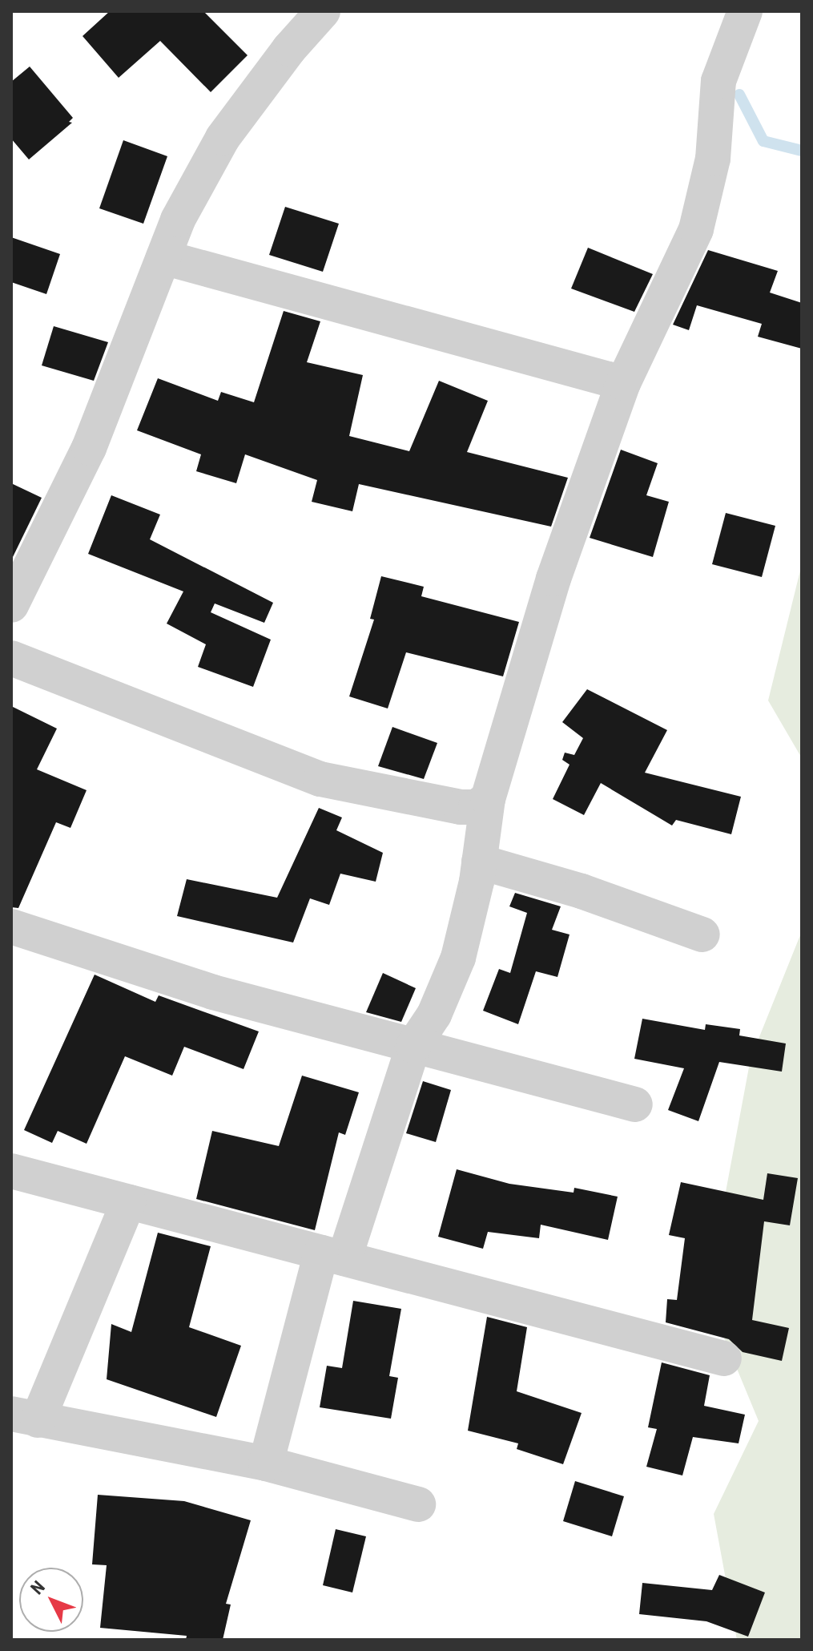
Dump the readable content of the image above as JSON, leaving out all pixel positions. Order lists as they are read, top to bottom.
{
  "north": "top left"
}
